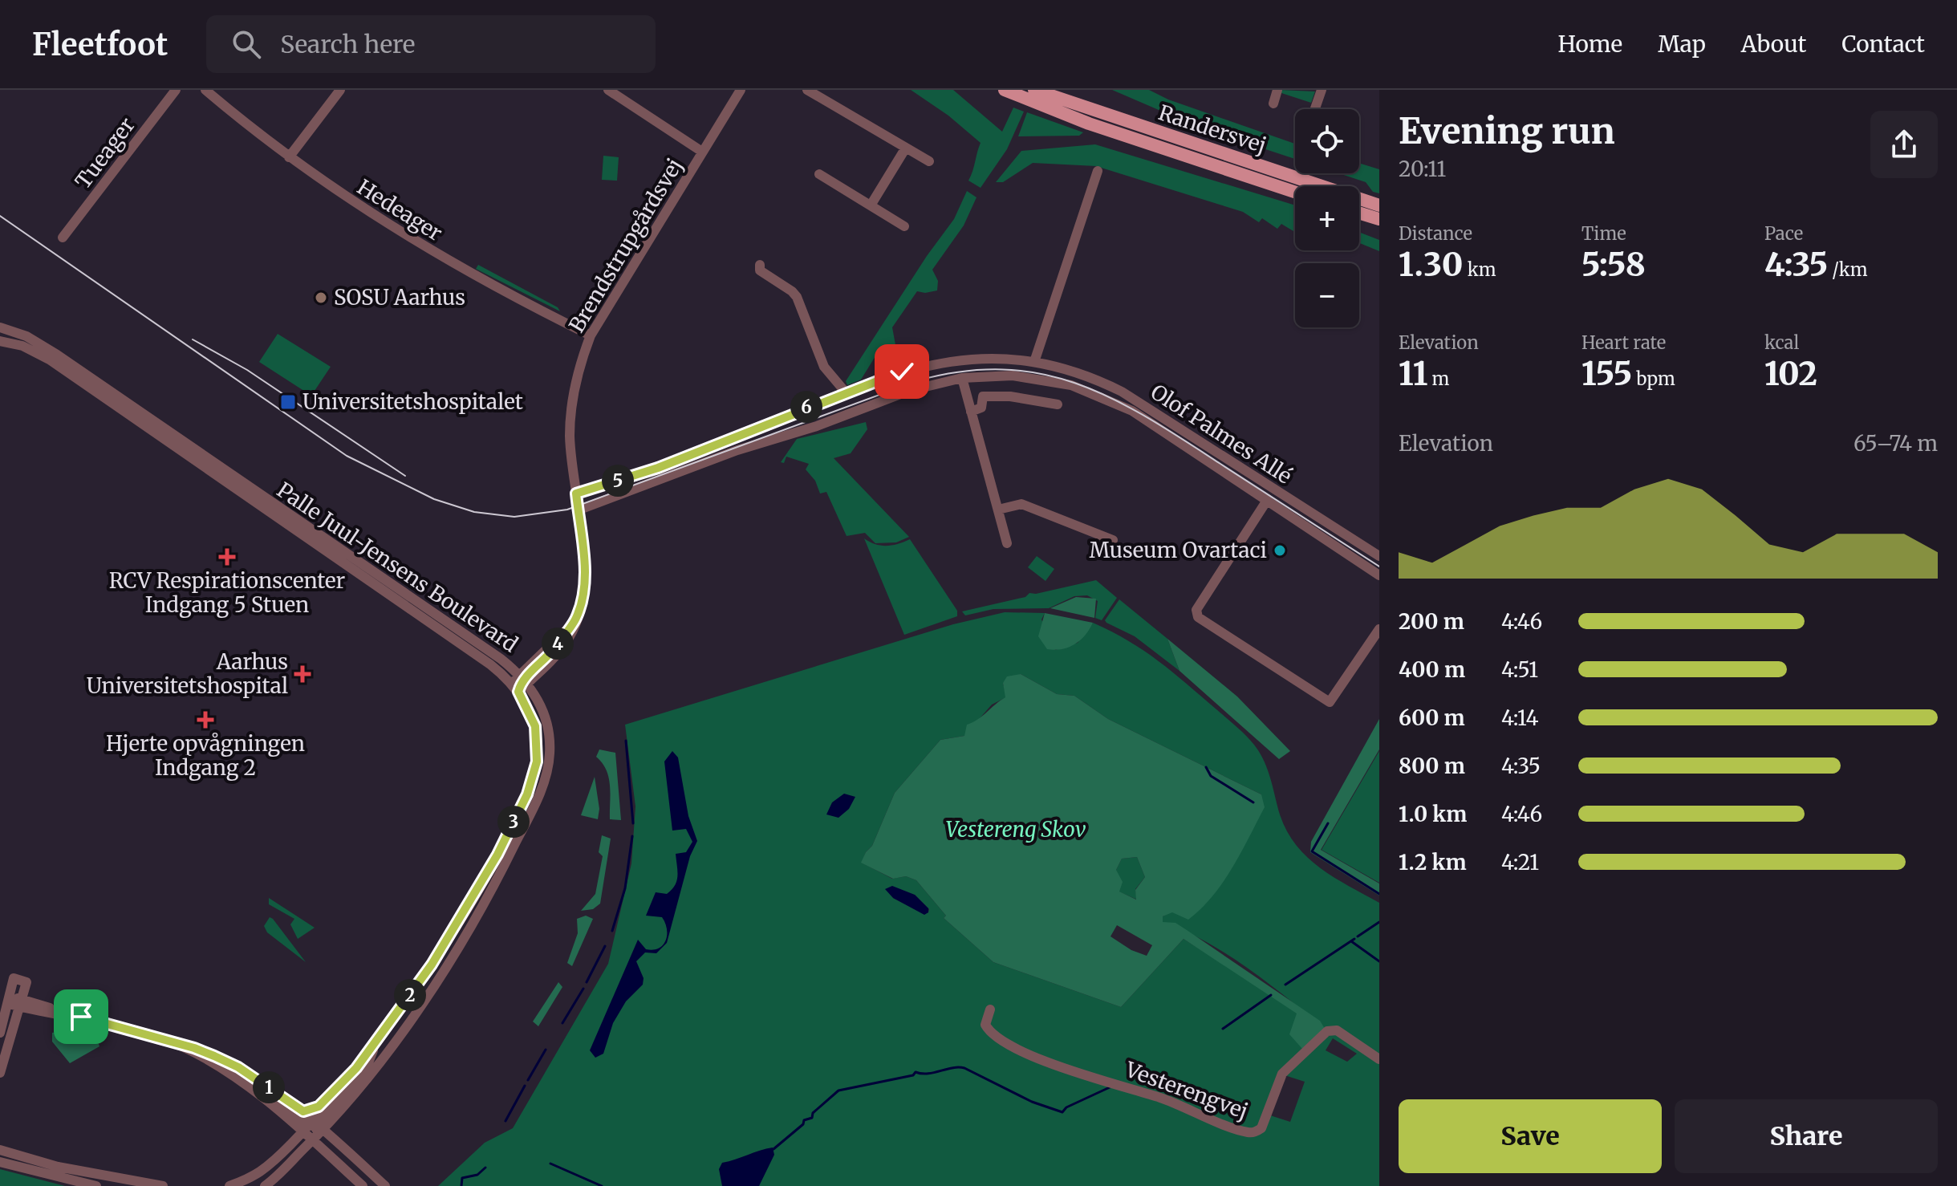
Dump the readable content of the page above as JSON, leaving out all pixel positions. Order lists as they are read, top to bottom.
{
  "streets": {
    "main road": ["Randersvej"],
    "street": [
      "Tueager",
      "Hedeager",
      "Brendstrupgårdsvej",
      "Olof Palmes Allé",
      "Palle Juul-Jensens Boulevard",
      "Vesterengvej"
    ]
  },
  "crossings": [
    ["Hedeager", "Brendstrupgårdsvej"],
    ["Brendstrupgårdsvej", "Olof Palmes Allé"],
    ["Brendstrupgårdsvej", "Palle Juul-Jensens Boulevard"]
  ],
  "parks": ["Vestereng Skov"],
  "places": {
    "other": ["SOSU Aarhus", "Museum Ovartaci"],
    "transit": ["Universitetshospitalet"],
    "health": ["RCV Respirationscenter Indgang 5 Stuen", "Aarhus Universitetshospital", "Hjerte opvågningen Indgang 2"]
  },
  "page": {
    "header": "Fleetfoot",
    "search": "Search here",
    "nav": [
      "Home",
      "Map",
      "About",
      "Contact"
    ],
    "heading": ["Evening run", "20:11"],
    "map_buttons": ["+", "−"],
    "stats": [
      ["Distance", "1.30 km"],
      ["Time", "5:58"],
      ["Pace", "4:35 /km"],
      ["Elevation", "11 m"],
      ["Heart rate", "155 bpm"],
      ["kcal", "102"]
    ],
    "pins": [
      "6",
      "5",
      "4",
      "3",
      "2",
      "1"
    ],
    "chart": ["Elevation", "65–74 m"],
    "list": [
      {
        "name": "200 m",
        "note": "4:46"
      },
      {
        "name": "400 m",
        "note": "4:51"
      },
      {
        "name": "600 m",
        "note": "4:14"
      },
      {
        "name": "800 m",
        "note": "4:35"
      },
      {
        "name": "1.0 km",
        "note": "4:46"
      },
      {
        "name": "1.2 km",
        "note": "4:21"
      }
    ],
    "buttons": ["Save", "Share"]
  }
}
